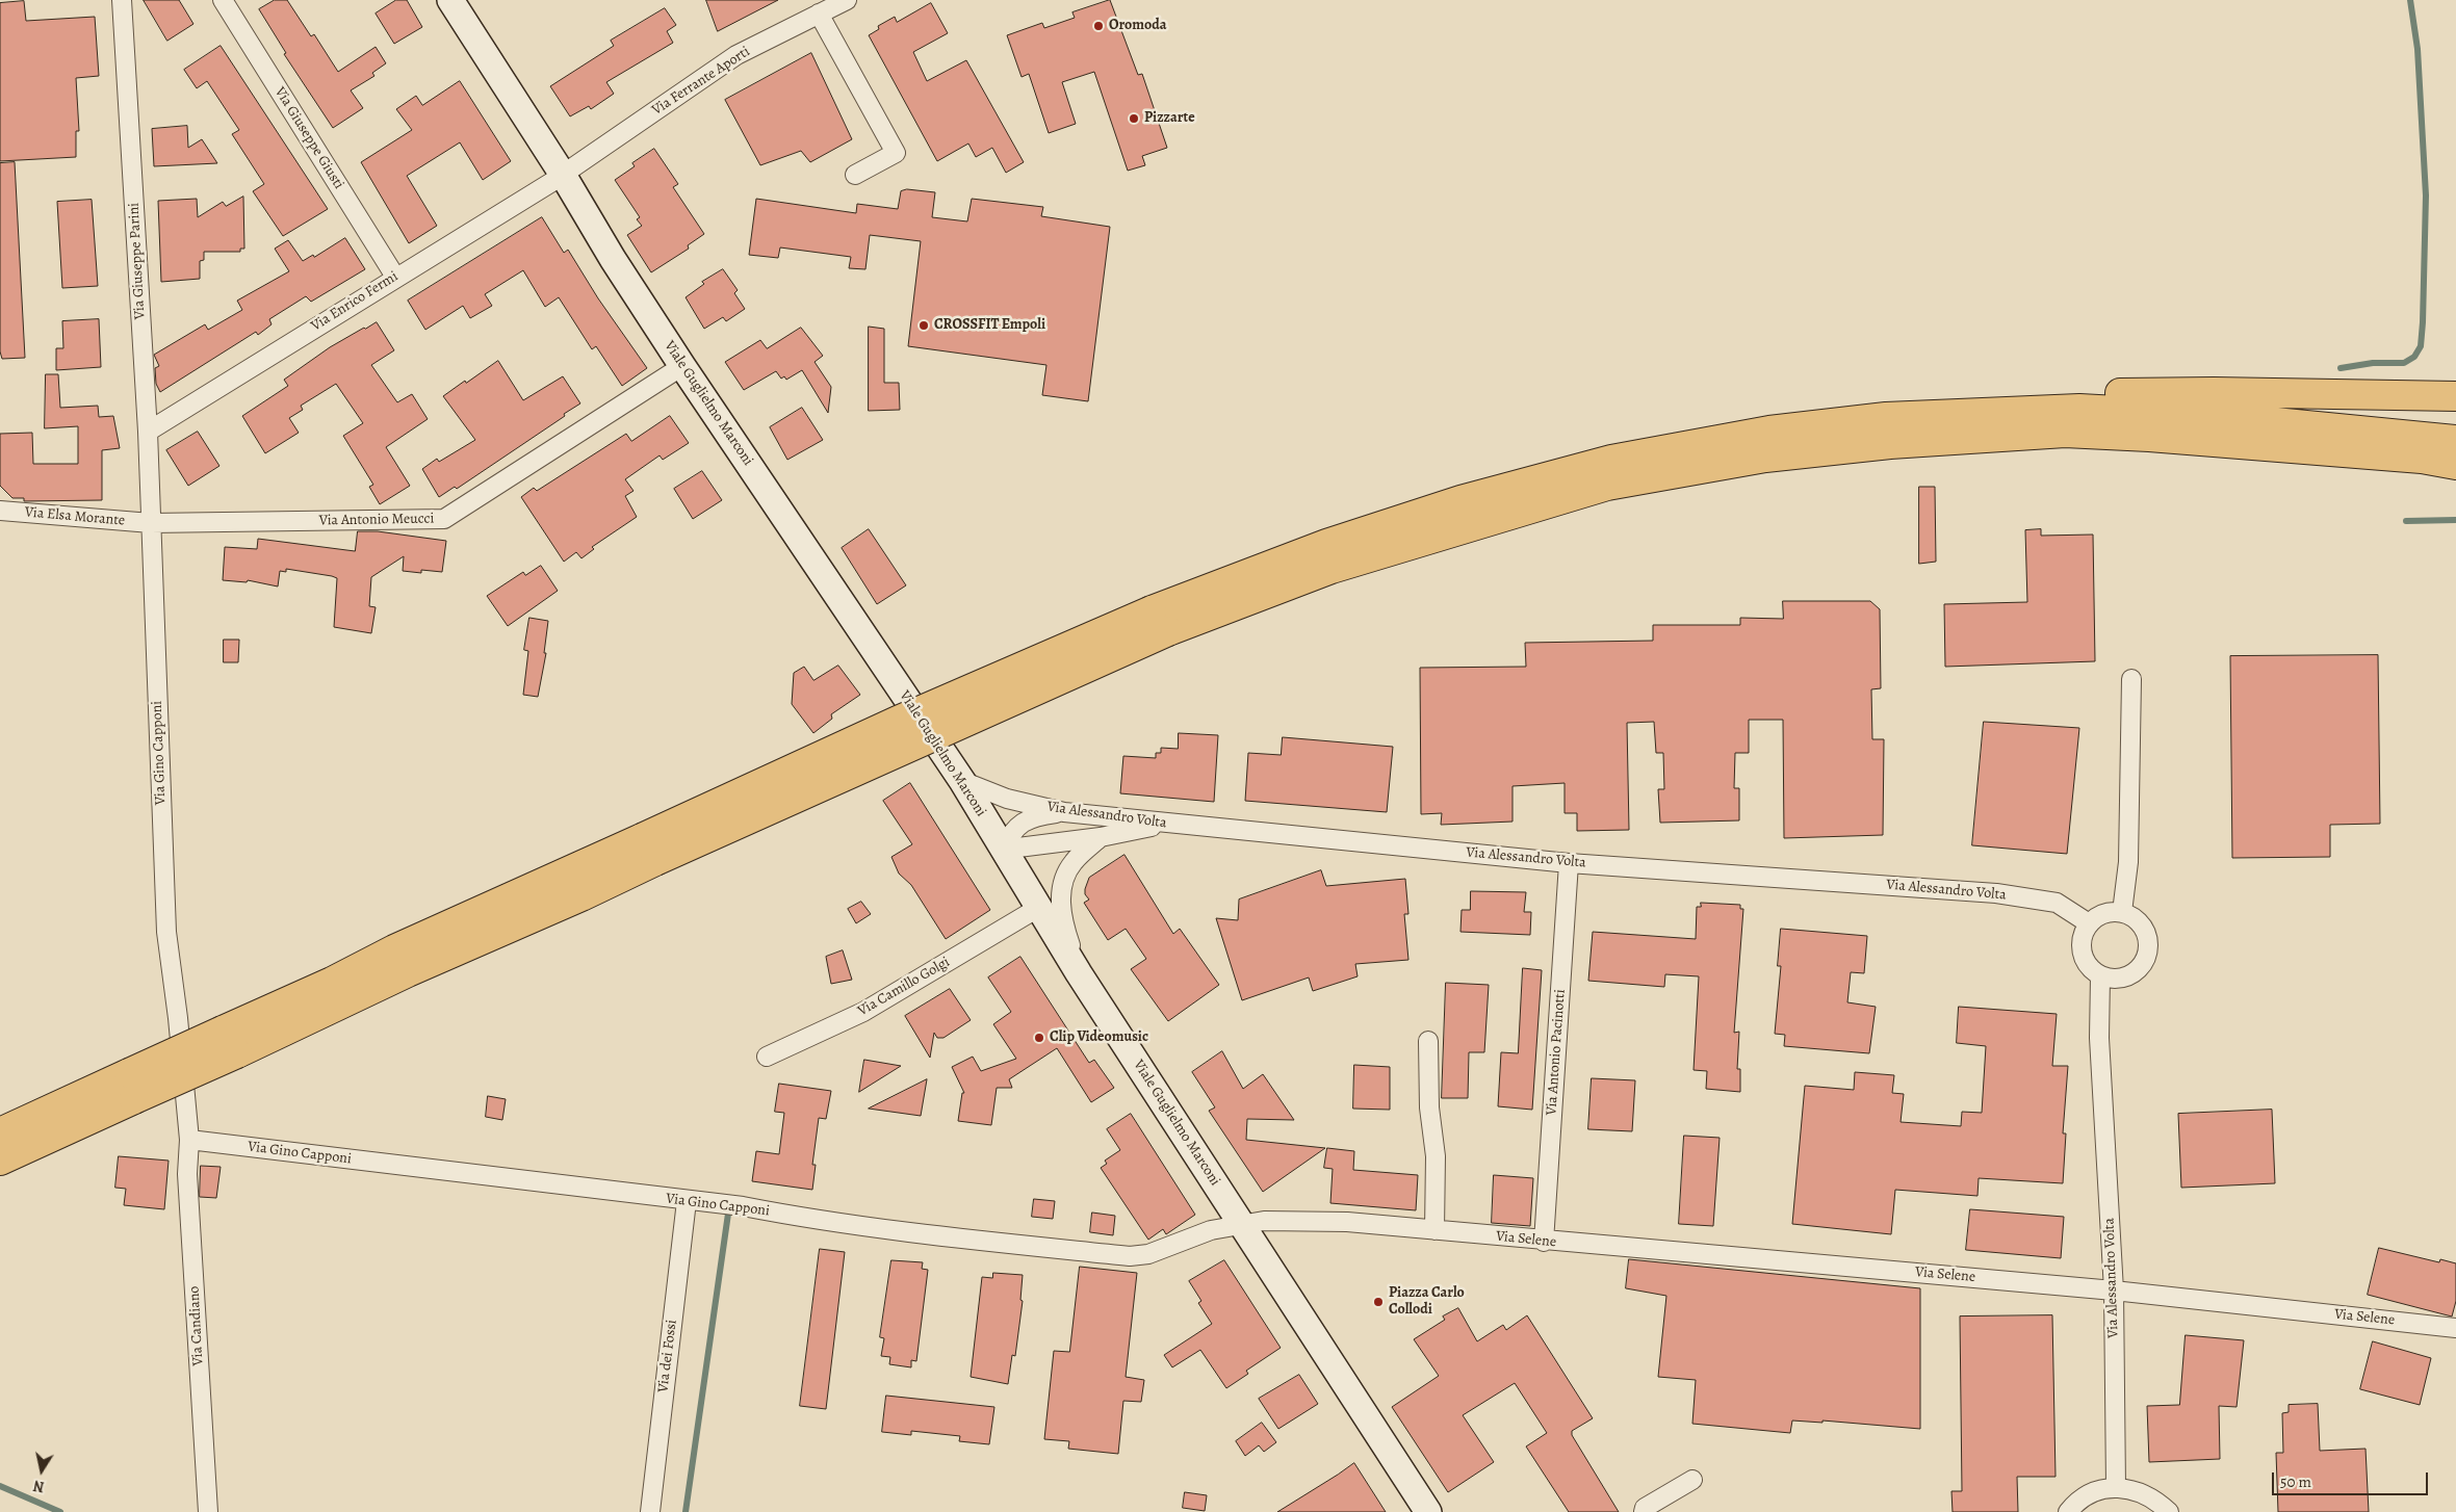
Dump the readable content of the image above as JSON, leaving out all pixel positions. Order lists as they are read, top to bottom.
{
  "streets": {
    "street": [
      "Via Ferrante Aporti",
      "Via Giuseppe Giusti",
      "Via Giuseppe Parini",
      "Via Enrico Fermi",
      "Viale Guglielmo Marconi",
      "Via Elsa Morante",
      "Via Antonio Meucci",
      "Via Gino Capponi",
      "Via Alessandro Volta",
      "Via Camillo Golgi",
      "Via Antonio Pacinotti",
      "Via Selene",
      "Via Candiano",
      "Via dei Fossi"
    ]
  },
  "crossings": [
    ["Via Ferrante Aporti", "Via Enrico Fermi"],
    ["Via Ferrante Aporti", "Viale Guglielmo Marconi"],
    ["Via Giuseppe Giusti", "Via Enrico Fermi"],
    ["Via Giuseppe Parini", "Via Enrico Fermi"],
    ["Via Giuseppe Parini", "Via Elsa Morante"],
    ["Via Giuseppe Parini", "Via Antonio Meucci"],
    ["Via Giuseppe Parini", "Via Gino Capponi"],
    ["Via Enrico Fermi", "Viale Guglielmo Marconi"],
    ["Viale Guglielmo Marconi", "Via Antonio Meucci"],
    ["Viale Guglielmo Marconi", "Via Gino Capponi"],
    ["Viale Guglielmo Marconi", "Via Alessandro Volta"],
    ["Viale Guglielmo Marconi", "Via Camillo Golgi"],
    ["Viale Guglielmo Marconi", "Via Selene"],
    ["Via Elsa Morante", "Via Antonio Meucci"],
    ["Via Elsa Morante", "Via Gino Capponi"],
    ["Via Antonio Meucci", "Via Gino Capponi"],
    ["Via Gino Capponi", "Via Selene"],
    ["Via Gino Capponi", "Via Candiano"],
    ["Via Gino Capponi", "Via dei Fossi"],
    ["Via Alessandro Volta", "Via Antonio Pacinotti"],
    ["Via Alessandro Volta", "Via Selene"],
    ["Via Antonio Pacinotti", "Via Selene"]
  ],
  "places": [
    "Oromoda",
    "Pizzarte",
    "CROSSFIT Empoli",
    "Clip Videomusic",
    "Piazza Carlo Collodi"
  ],
  "scale_bar": "50 m",
  "north": "bottom"
}
